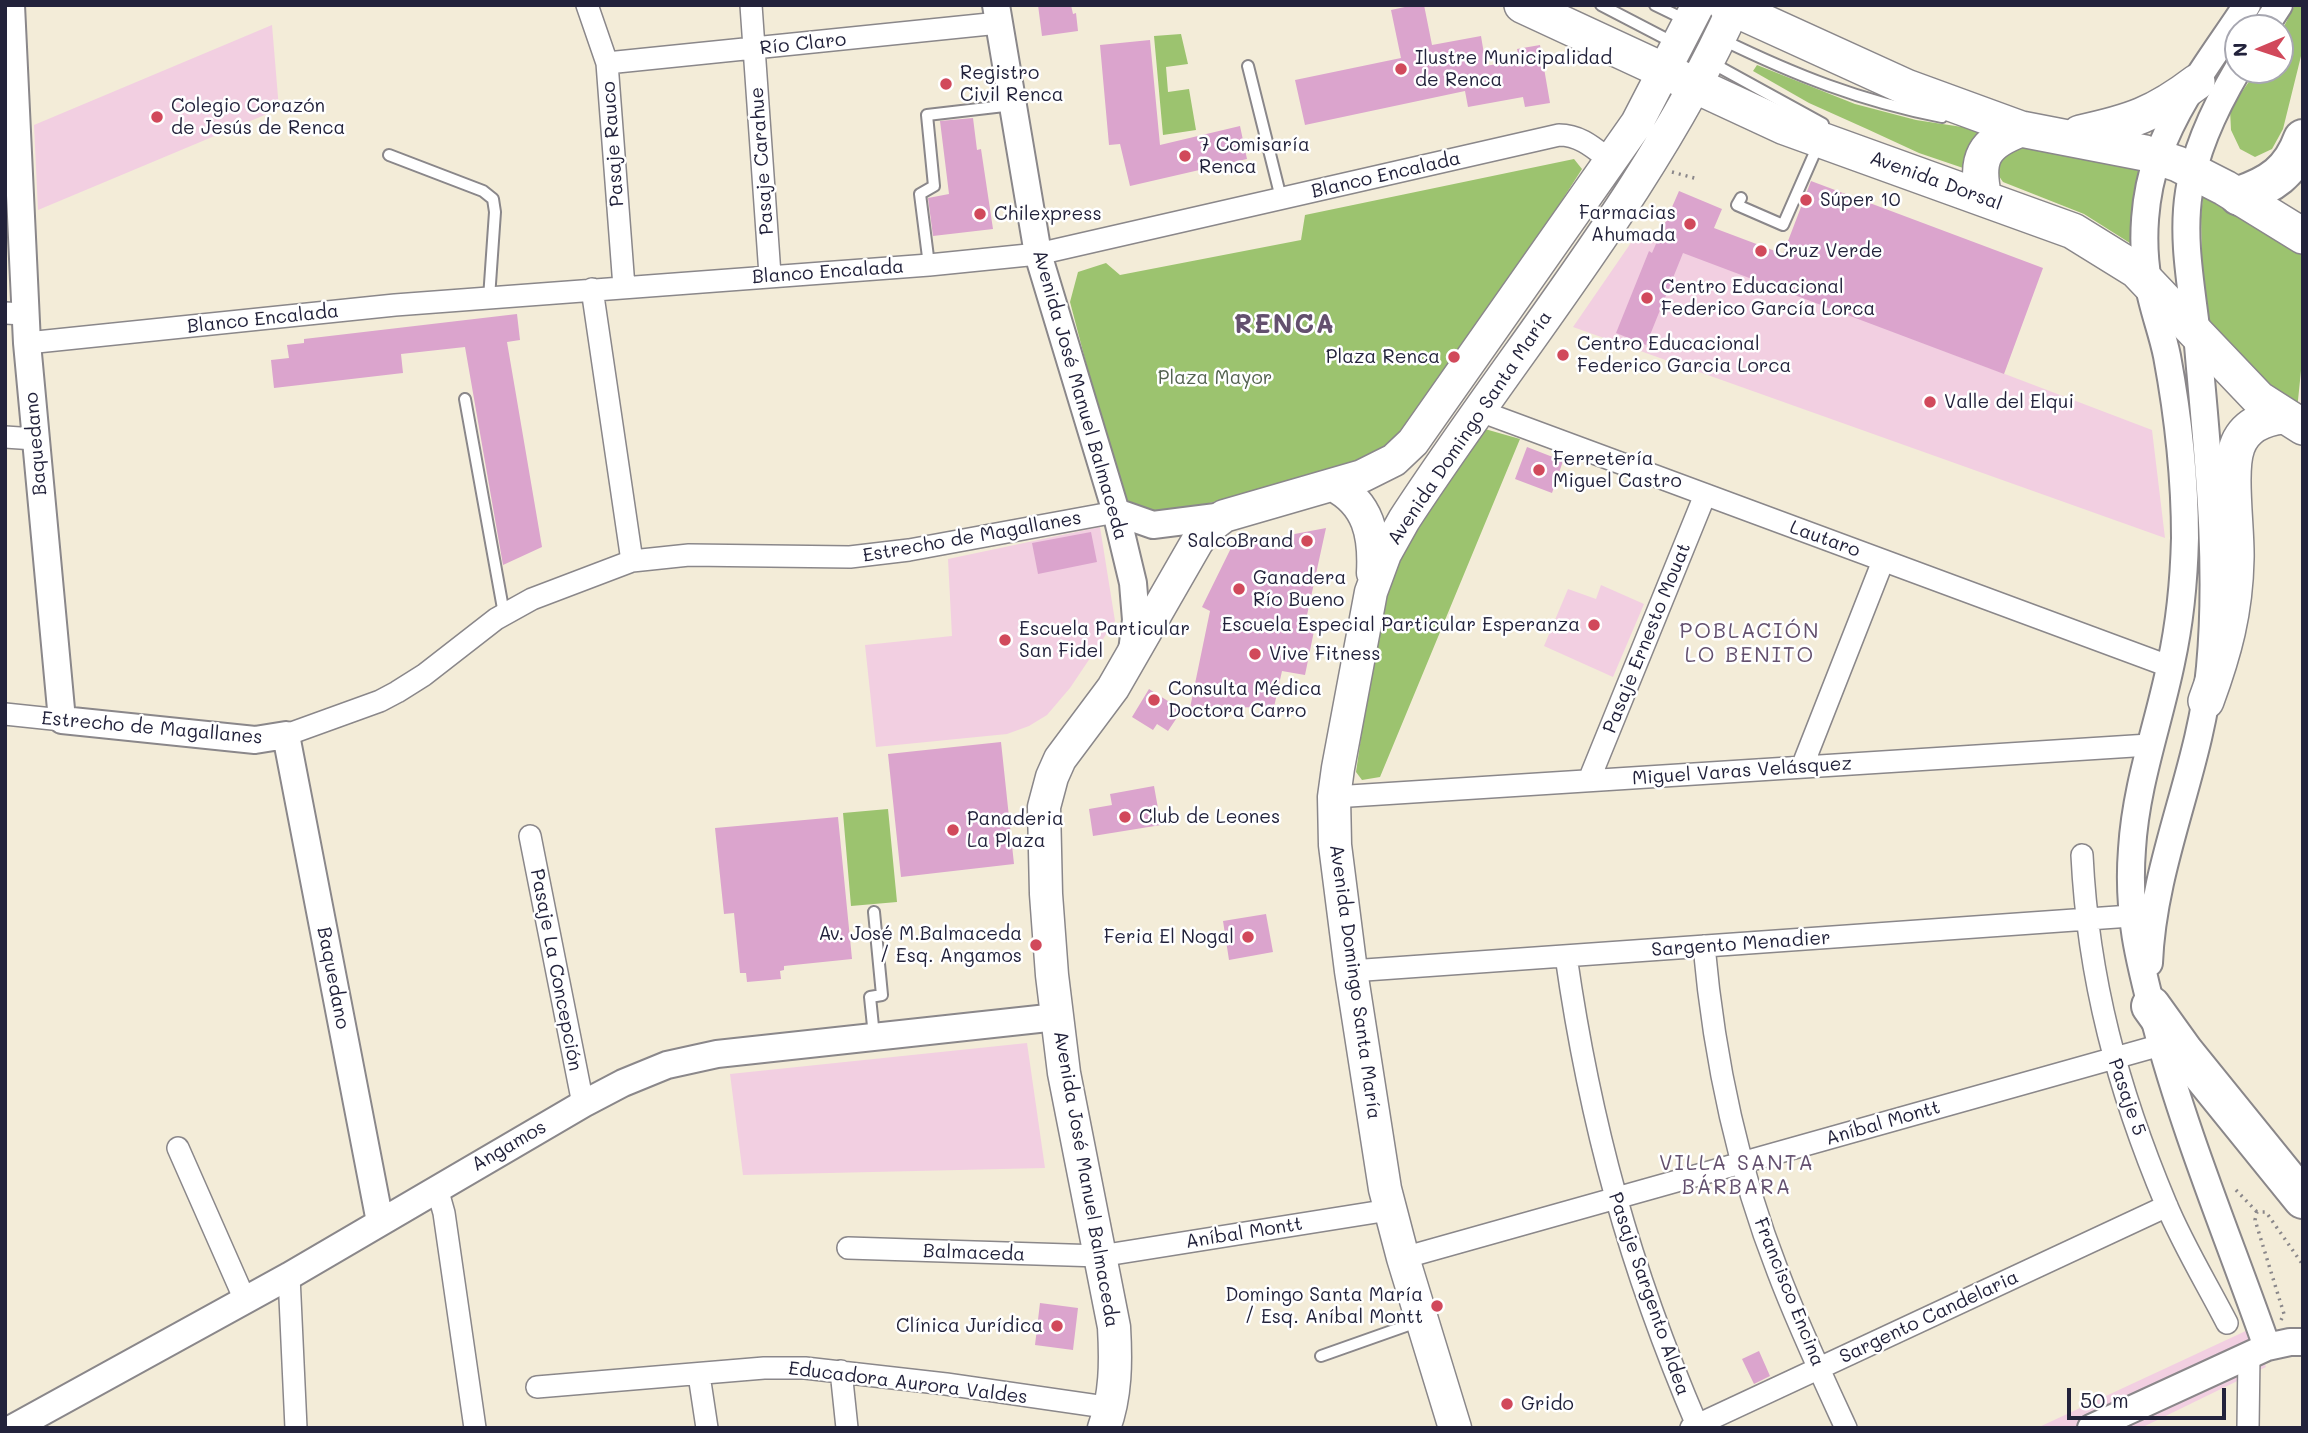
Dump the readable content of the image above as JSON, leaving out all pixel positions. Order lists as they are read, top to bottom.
{
  "streets": {
    "main road": ["Avenida Dorsal", "Avenida José Manuel Balmaceda", "Avenida Domingo Santa María"],
    "street": [
      "Río Claro",
      "Pasaje Rauco",
      "Pasaje Carahue",
      "Blanco Encalada",
      "Baquedano",
      "Estrecho de Magallanes",
      "Lautaro",
      "Pasaje Ernesto Mouat",
      "Miguel Varas Velásquez",
      "Sargento Menadier",
      "Pasaje La Concepción",
      "Pasaje 5",
      "Aníbal Montt",
      "Angamos",
      "Balmaceda",
      "Francisco Encina",
      "Pasaje Sargento Aldea",
      "Sargento Candelaria",
      "Educadora Aurora Valdes"
    ]
  },
  "crossings": [
    ["Río Claro", "Pasaje Rauco"],
    ["Río Claro", "Pasaje Carahue"],
    ["Río Claro", "Avenida José Manuel Balmaceda"],
    ["Pasaje Rauco", "Blanco Encalada"],
    ["Pasaje Carahue", "Blanco Encalada"],
    ["Blanco Encalada", "Avenida José Manuel Balmaceda"],
    ["Blanco Encalada", "Avenida Domingo Santa María"],
    ["Blanco Encalada", "Baquedano"],
    ["Avenida Dorsal", "Avenida Domingo Santa María"],
    ["Avenida José Manuel Balmaceda", "Avenida Domingo Santa María"],
    ["Avenida José Manuel Balmaceda", "Estrecho de Magallanes"],
    ["Avenida José Manuel Balmaceda", "Aníbal Montt"],
    ["Avenida José Manuel Balmaceda", "Angamos"],
    ["Avenida José Manuel Balmaceda", "Balmaceda"],
    ["Avenida José Manuel Balmaceda", "Educadora Aurora Valdes"],
    ["Avenida Domingo Santa María", "Lautaro"],
    ["Avenida Domingo Santa María", "Miguel Varas Velásquez"],
    ["Avenida Domingo Santa María", "Sargento Menadier"],
    ["Avenida Domingo Santa María", "Aníbal Montt"],
    ["Baquedano", "Estrecho de Magallanes"],
    ["Baquedano", "Angamos"],
    ["Lautaro", "Pasaje Ernesto Mouat"],
    ["Pasaje Ernesto Mouat", "Miguel Varas Velásquez"],
    ["Sargento Menadier", "Pasaje 5"],
    ["Sargento Menadier", "Francisco Encina"],
    ["Sargento Menadier", "Pasaje Sargento Aldea"],
    ["Pasaje La Concepción", "Angamos"],
    ["Pasaje 5", "Aníbal Montt"],
    ["Pasaje 5", "Sargento Candelaria"],
    ["Aníbal Montt", "Balmaceda"],
    ["Aníbal Montt", "Francisco Encina"],
    ["Aníbal Montt", "Pasaje Sargento Aldea"],
    ["Francisco Encina", "Sargento Candelaria"],
    ["Pasaje Sargento Aldea", "Sargento Candelaria"]
  ],
  "districts": ["RENCA", "POBLACIÓN LO BENITO", "VILLA SANTA BÁRBARA"],
  "parks": ["Plaza Mayor"],
  "places": [
    "Ilustre Municipalidad de Renca",
    "Registro Civil Renca",
    "Colegio Corazón de Jesús de Renca",
    "7 Comisaría Renca",
    "Súper 10",
    "Chilexpress",
    "Farmacias Ahumada",
    "Cruz Verde",
    "Centro Educacional Federico García Lorca",
    "Centro Educacional Federico Garcia Lorca",
    "Plaza Renca",
    "Valle del Elqui",
    "Ferretería Miguel Castro",
    "SalcoBrand",
    "Ganadera Río Bueno",
    "Escuela Especial Particular Esperanza",
    "Escuela Particular San Fidel",
    "Vive Fitness",
    "Consulta Médica Doctora Carro",
    "Club de Leones",
    "Panaderia La Plaza",
    "Feria El Nogal",
    "Av. José M.Balmaceda / Esq. Angamos",
    "Domingo Santa María / Esq. Aníbal Montt",
    "Clínica Jurídica",
    "Grido"
  ],
  "scale_bar": "50 m",
  "north": "left"
}
